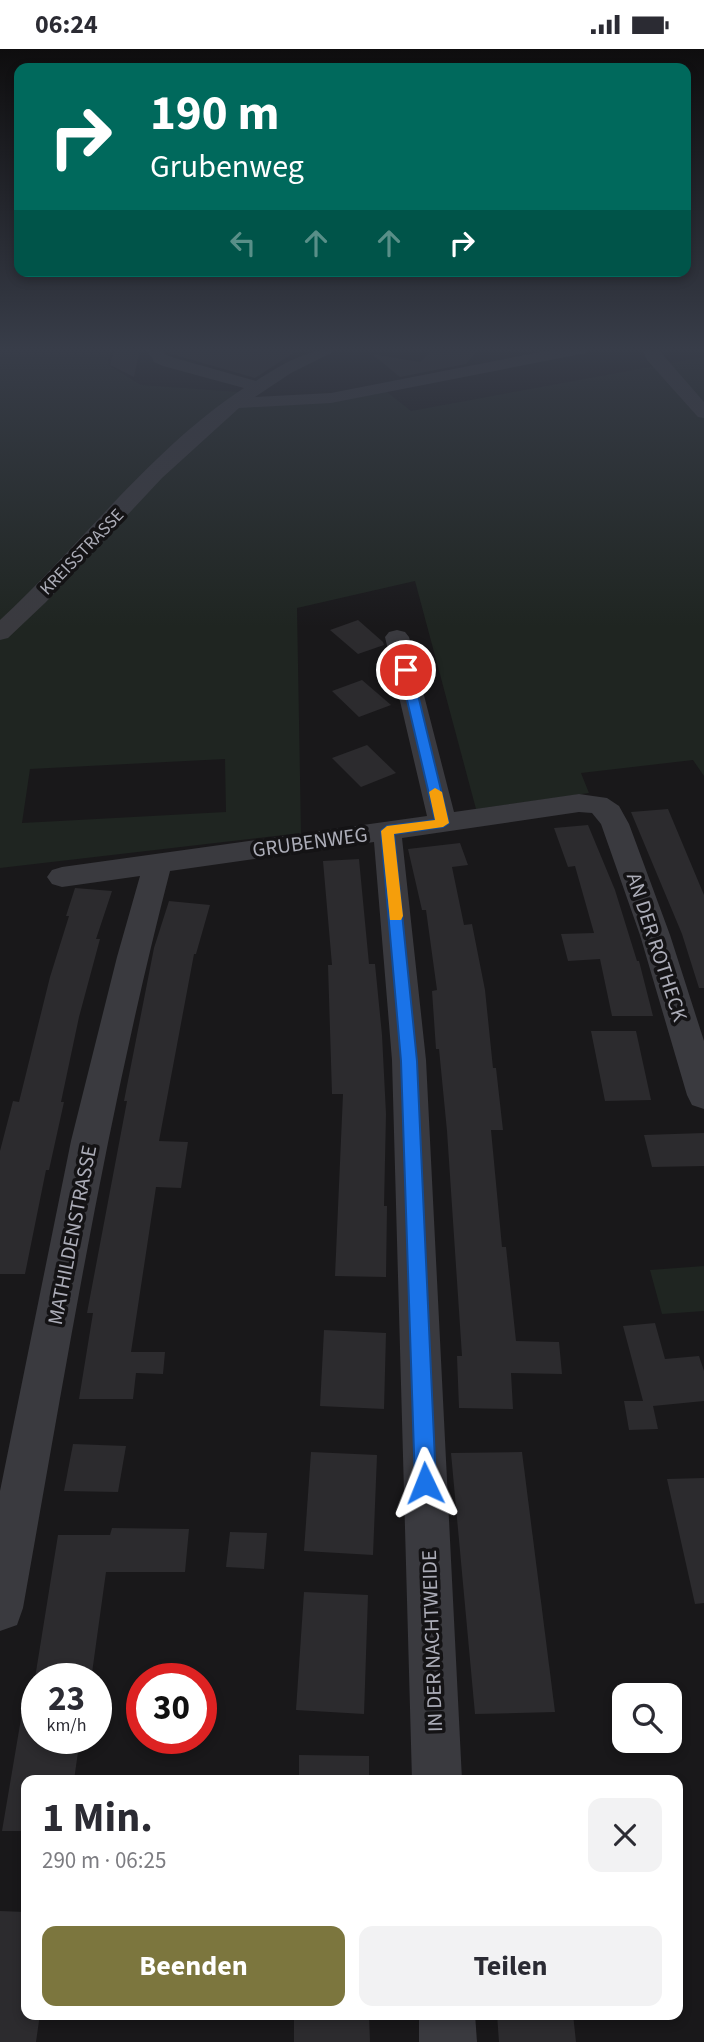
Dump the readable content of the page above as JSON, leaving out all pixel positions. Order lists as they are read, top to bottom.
{
  "streets": {
    "street": [
      "KREISSTRASSE",
      "GRUBENWEG",
      "AN DER ROTHECK",
      "MATHILDENSTRASSE",
      "IN DER NACHTWEIDE"
    ]
  },
  "crossings": [
    ["GRUBENWEG", "AN DER ROTHECK"],
    ["GRUBENWEG", "MATHILDENSTRASSE"],
    ["GRUBENWEG", "IN DER NACHTWEIDE"]
  ],
  "page": {
    "status": "06:24",
    "turn": ["190 m", "Grubenweg"],
    "speed": "23 km/h",
    "limit": "30",
    "heading": ["1 Min.", "290 m · 06:25"],
    "buttons": ["Beenden", "Teilen"]
  }
}
